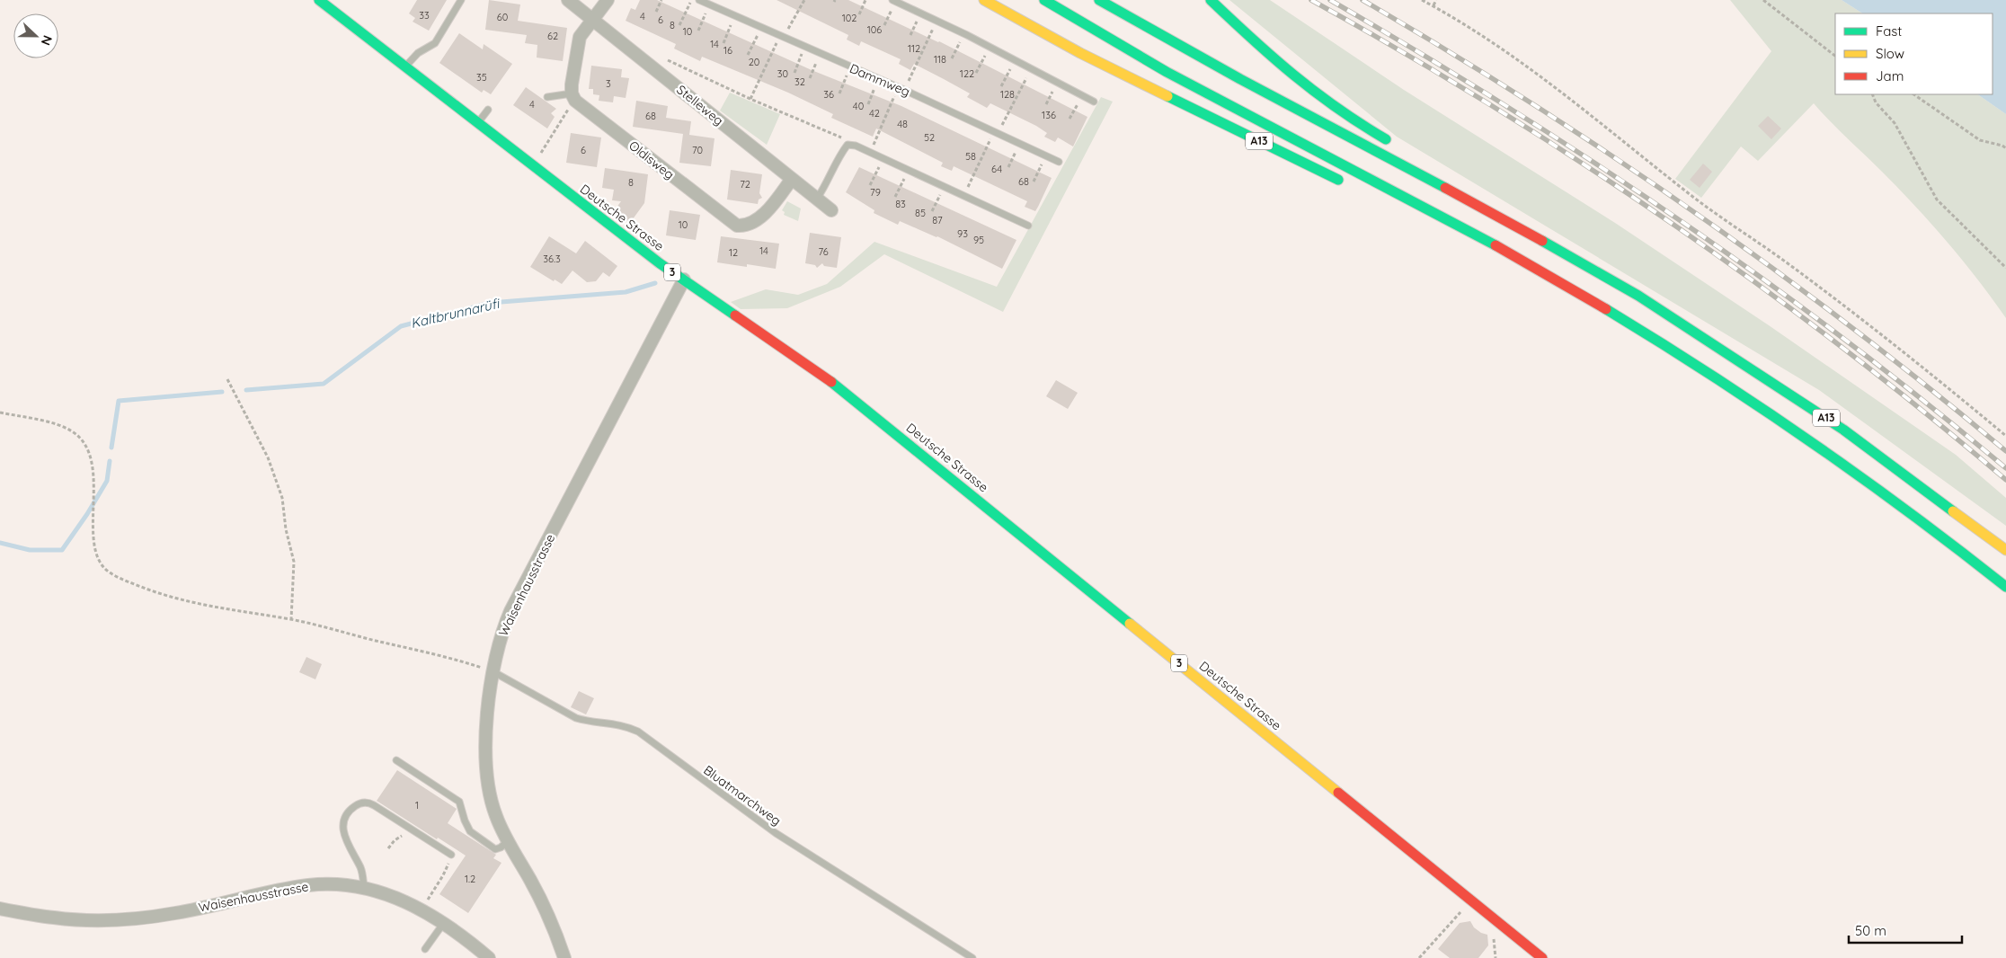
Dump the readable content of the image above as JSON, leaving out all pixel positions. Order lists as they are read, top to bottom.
{
  "streets": {
    "main road": ["A13", "Deutsche Strasse", "3"],
    "street": ["Stelleweg", "Oldisweg", "Waisenhausstrasse"],
    "lane": ["Dammweg", "Bluatmarchweg"]
  },
  "crossings": [
    ["Stelleweg", "Oldisweg"],
    ["Deutsche Strasse", "Waisenhausstrasse"],
    ["Waisenhausstrasse", "Bluatmarchweg"]
  ],
  "water": ["Kaltbrunnarüfi"],
  "house_numbers": [
    "33",
    "4",
    "60",
    "102",
    "6",
    "8",
    "106",
    "10",
    "62",
    "14",
    "112",
    "16",
    "118",
    "20",
    "30",
    "122",
    "35",
    "32",
    "3",
    "36",
    "128",
    "4",
    "40",
    "42",
    "136",
    "68",
    "48",
    "52",
    "6",
    "70",
    "58",
    "64",
    "68",
    "8",
    "72",
    "79",
    "83",
    "85",
    "87",
    "10",
    "93",
    "95",
    "14",
    "76",
    "12",
    "36.3",
    "1",
    "1.2"
  ],
  "legend": ["Fast", "Slow", "Jam"],
  "scale_bar": "50 m",
  "north": "right"
}
